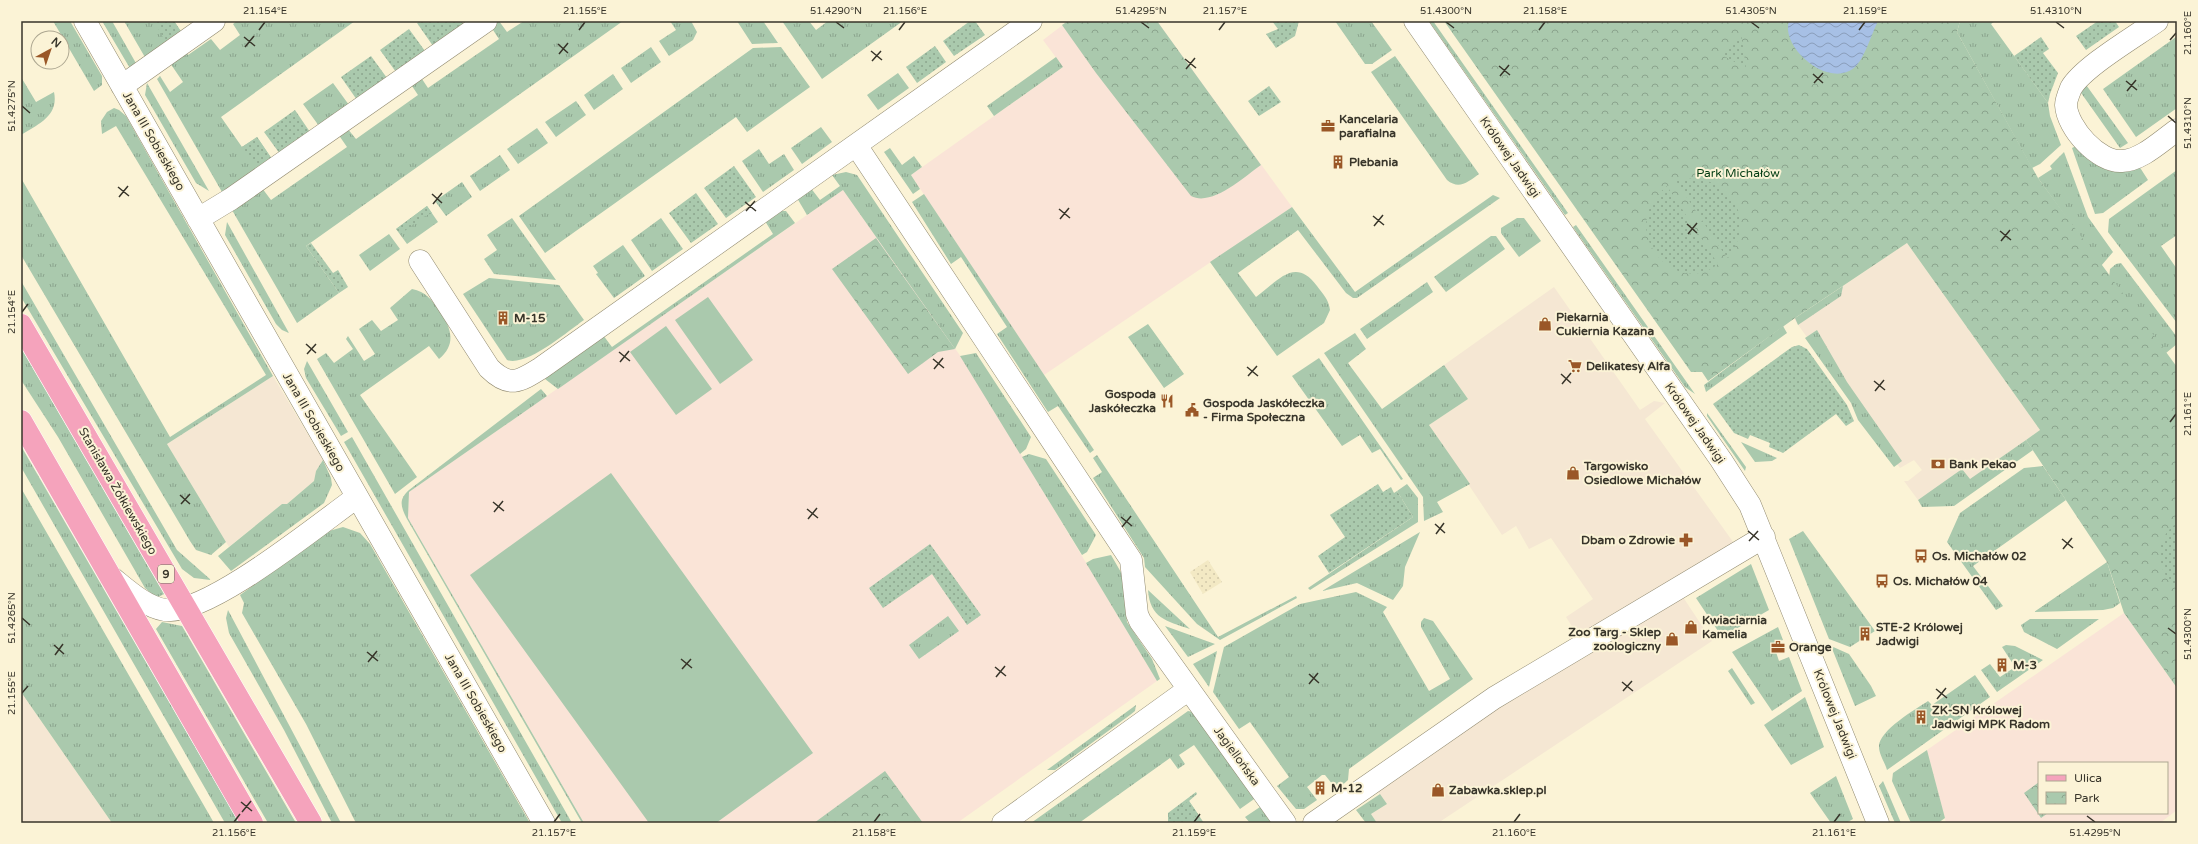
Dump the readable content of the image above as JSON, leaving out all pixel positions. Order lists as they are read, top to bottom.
{
  "streets": {
    "main road": ["Stanisława Żółkiewskiego", "9"],
    "street": ["Jana III Sobieskiego", "Królowej Jadwigi", "Jagiellońska"]
  },
  "parks": ["Park Michałów"],
  "places": {
    "office": ["Kancelaria parafialna", "Orange"],
    "building": [
      "Plebania",
      "M-15",
      "STE-2 Królowej Jadwigi",
      "M-3",
      "ZK-SN Królowej Jadwigi MPK Radom",
      "M-12"
    ],
    "shop": [
      "Piekarnia Cukiernia Kazana",
      "Targowisko Osiedlowe Michałów",
      "Kwiaciarnia Kamelia",
      "Zoo Targ - Sklep zoologiczny",
      "Zabawka.sklep.pl"
    ],
    "supermarket": ["Delikatesy Alfa"],
    "restaurant": ["Gospoda Jaskółeczka"],
    "public building": ["Gospoda Jaskółeczka - Firma Społeczna"],
    "bank": ["Bank Pekao"],
    "pharmacy": ["Dbam o Zdrowie"],
    "bus stop": ["Os. Michałów 02", "Os. Michałów 04"]
  },
  "legend": ["Ulica", "Park"],
  "north": "top right",
  "coordinates": [
    "21.154°E",
    "21.155°E",
    "51.4290°N",
    "21.156°E",
    "51.4295°N",
    "21.157°E",
    "51.4300°N",
    "21.158°E",
    "51.4305°N",
    "21.159°E",
    "51.4310°N",
    "21.160°E",
    "51.4275°N",
    "21.161°E",
    "51.4265°N"
  ]
}
